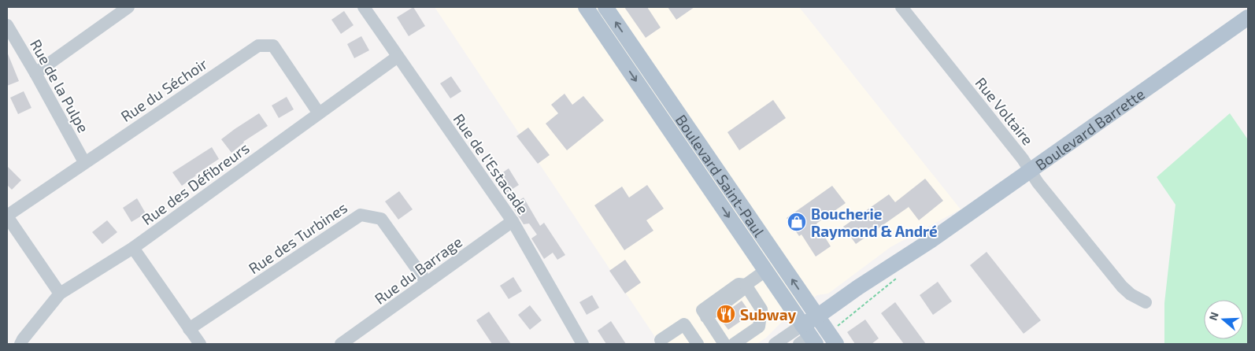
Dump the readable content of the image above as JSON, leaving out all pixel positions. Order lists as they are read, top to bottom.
{
  "streets": {
    "main road": ["Boulevard Barrette", "Boulevard Saint-Paul"],
    "street": [
      "Rue de la Pulpe",
      "Rue du Séchoir",
      "Rue Voltaire",
      "Rue de l'Estacade",
      "Rue des Défibreurs",
      "Rue des Turbines",
      "Rue du Barrage"
    ]
  },
  "crossings": [
    ["Rue de la Pulpe", "Rue du Séchoir"],
    ["Rue du Séchoir", "Rue des Défibreurs"],
    ["Rue Voltaire", "Boulevard Barrette"],
    ["Boulevard Barrette", "Boulevard Saint-Paul"],
    ["Rue de l'Estacade", "Rue des Défibreurs"],
    ["Rue de l'Estacade", "Rue du Barrage"],
    ["Rue des Turbines", "Rue du Barrage"]
  ],
  "places": {
    "shop": ["Boucherie Raymond & André"],
    "restaurant": ["Subway"]
  },
  "north": "left"
}
